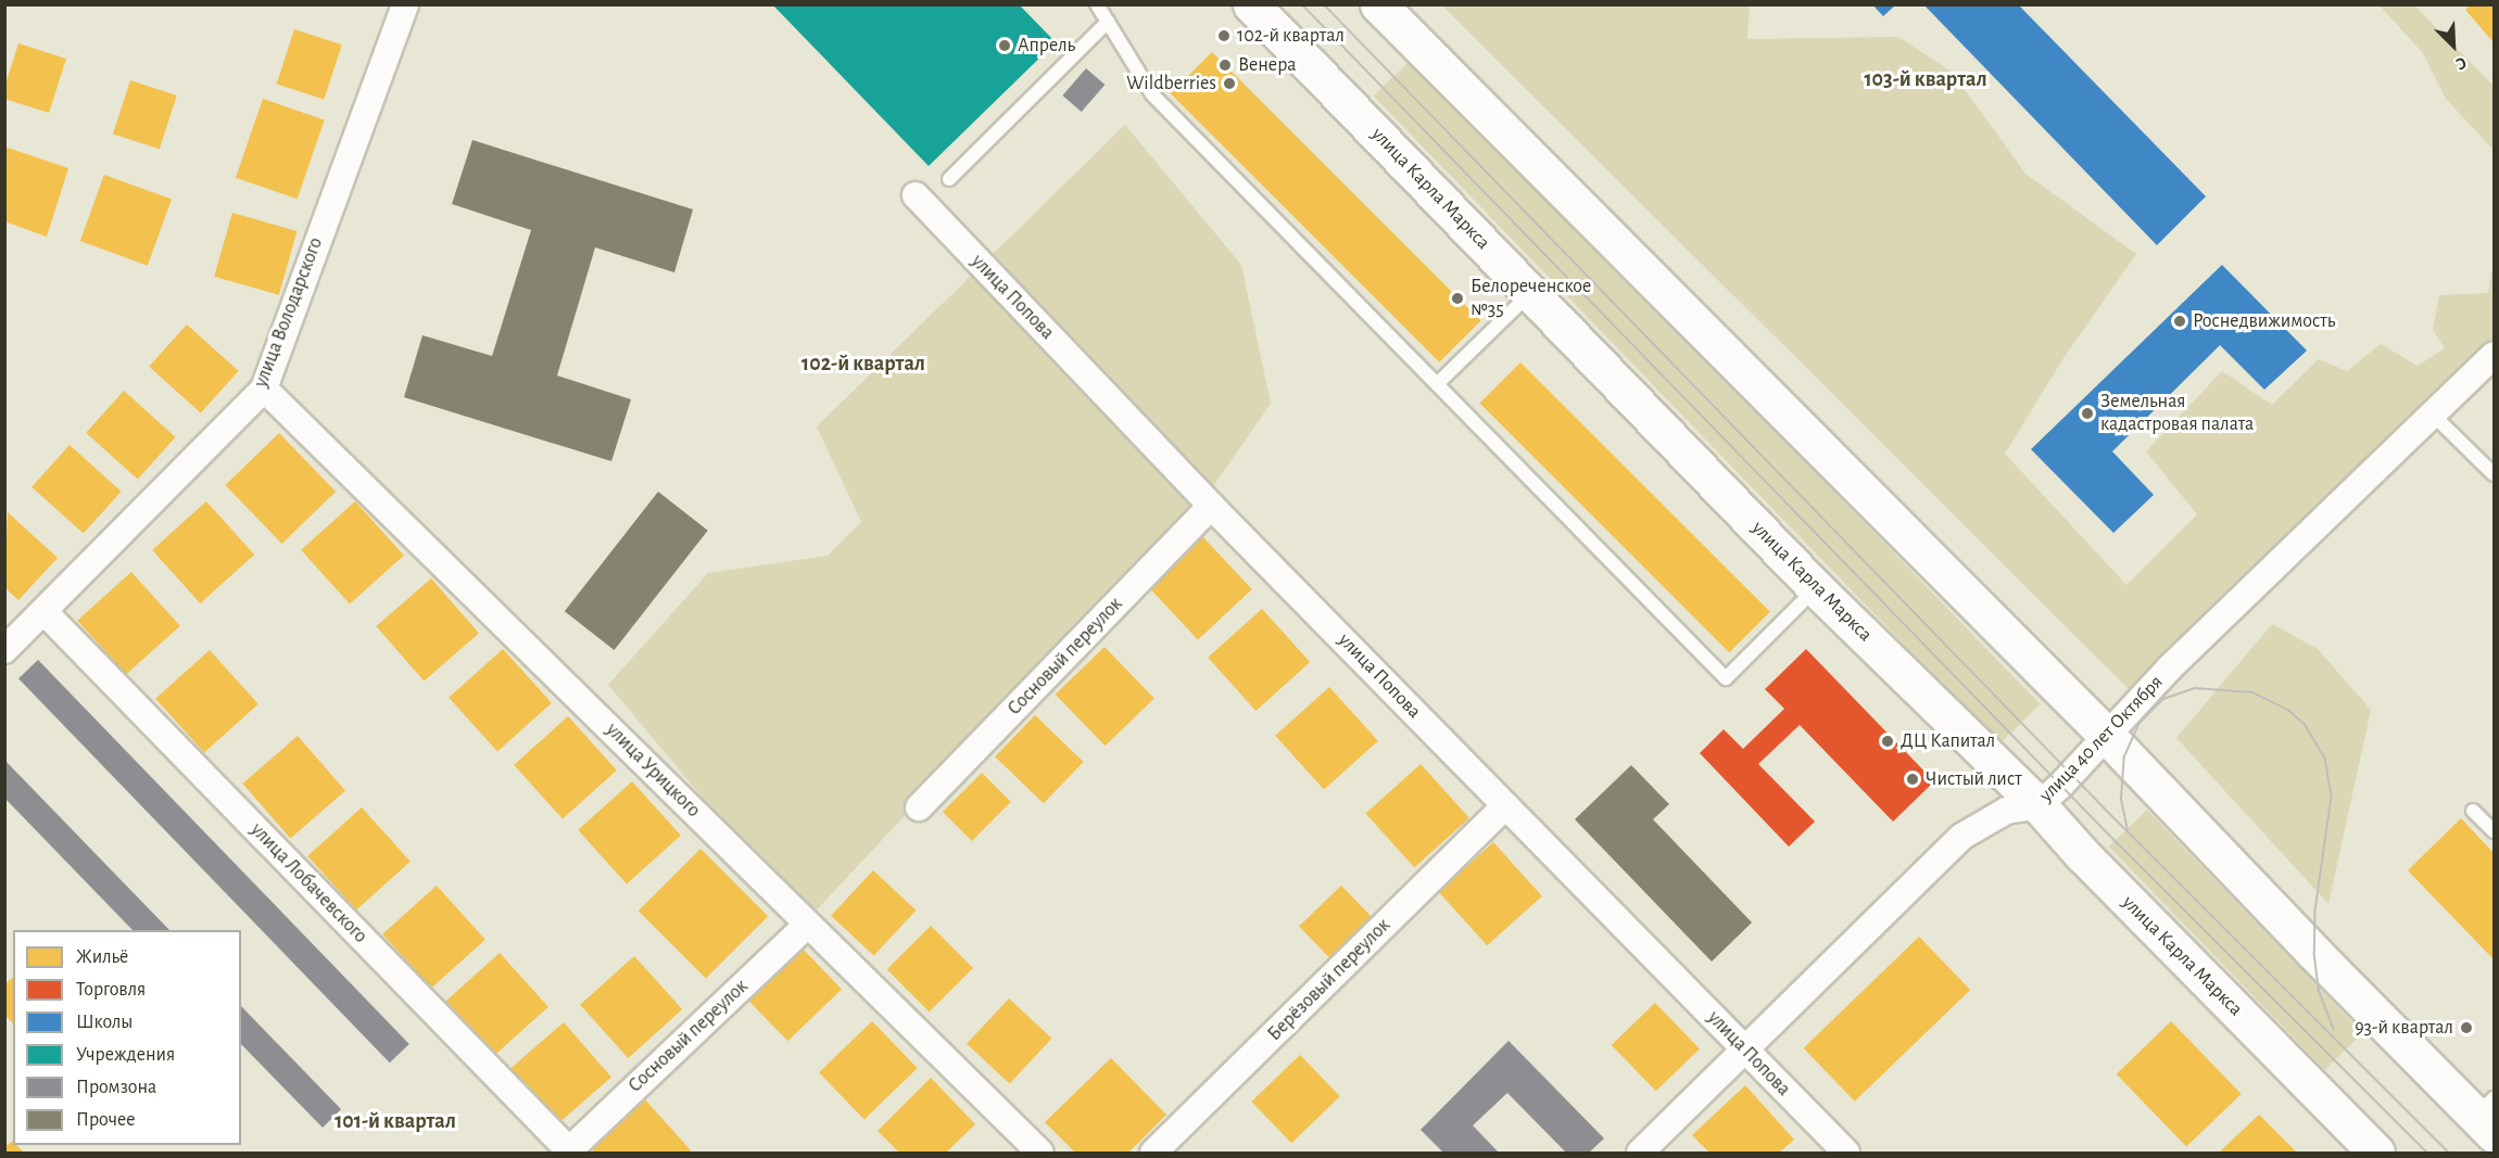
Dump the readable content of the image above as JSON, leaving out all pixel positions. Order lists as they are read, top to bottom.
{
  "streets": {
    "street": [
      "улица Карла Маркса",
      "улица Попова",
      "улица Володарского",
      "Сосновый переулок",
      "улица 40 лет Октября",
      "улица Урицкого",
      "улица Лобачевского",
      "Берёзовый переулок"
    ]
  },
  "crossings": [
    ["улица Карла Маркса", "улица 40 лет Октября"],
    ["улица Попова", "Сосновый переулок"],
    ["улица Попова", "улица 40 лет Октября"],
    ["улица Попова", "Берёзовый переулок"],
    ["улица Володарского", "улица Урицкого"],
    ["улица Володарского", "улица Лобачевского"],
    ["Сосновый переулок", "улица Урицкого"],
    ["Сосновый переулок", "улица Лобачевского"]
  ],
  "districts": ["103-й квартал", "102-й квартал", "101-й квартал"],
  "places": [
    "102-й квартал",
    "Апрель",
    "Венера",
    "Wildberries",
    "Белореченское №35",
    "Роснедвижимость",
    "Земельная кадастровая палата",
    "ДЦ Капитал",
    "Чистый лист",
    "93-й квартал"
  ],
  "legend": [
    "Жильё",
    "Торговля",
    "Школы",
    "Учреждения",
    "Промзона",
    "Прочее"
  ],
  "north": "bottom right"
}
